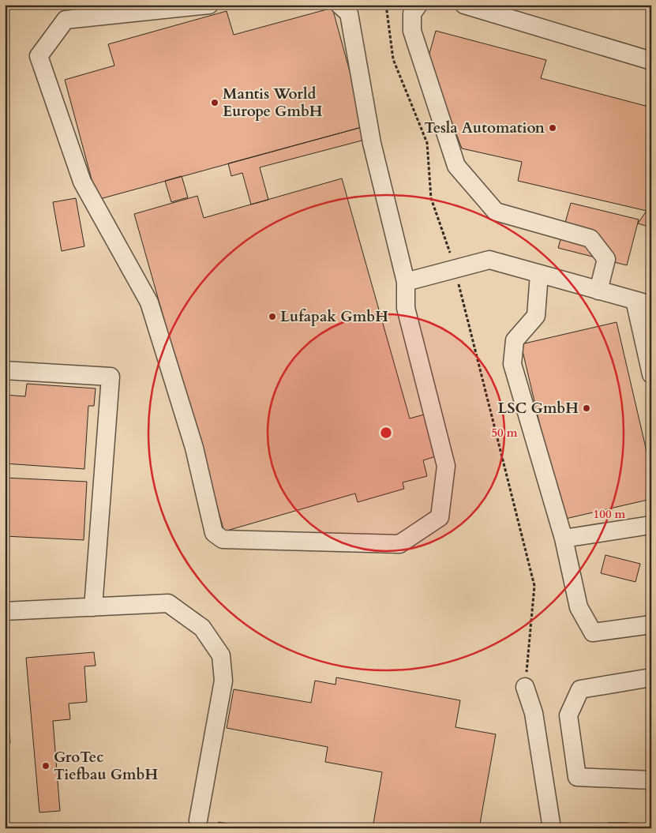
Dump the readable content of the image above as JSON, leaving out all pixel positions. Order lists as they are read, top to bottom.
{
  "places": [
    "Mantis World Europe GmbH",
    "Tesla Automation",
    "Lufapak GmbH",
    "LSC GmbH",
    "GroTec Tiefbau GmbH"
  ],
  "rings": ["50 m", "100 m"]
}
